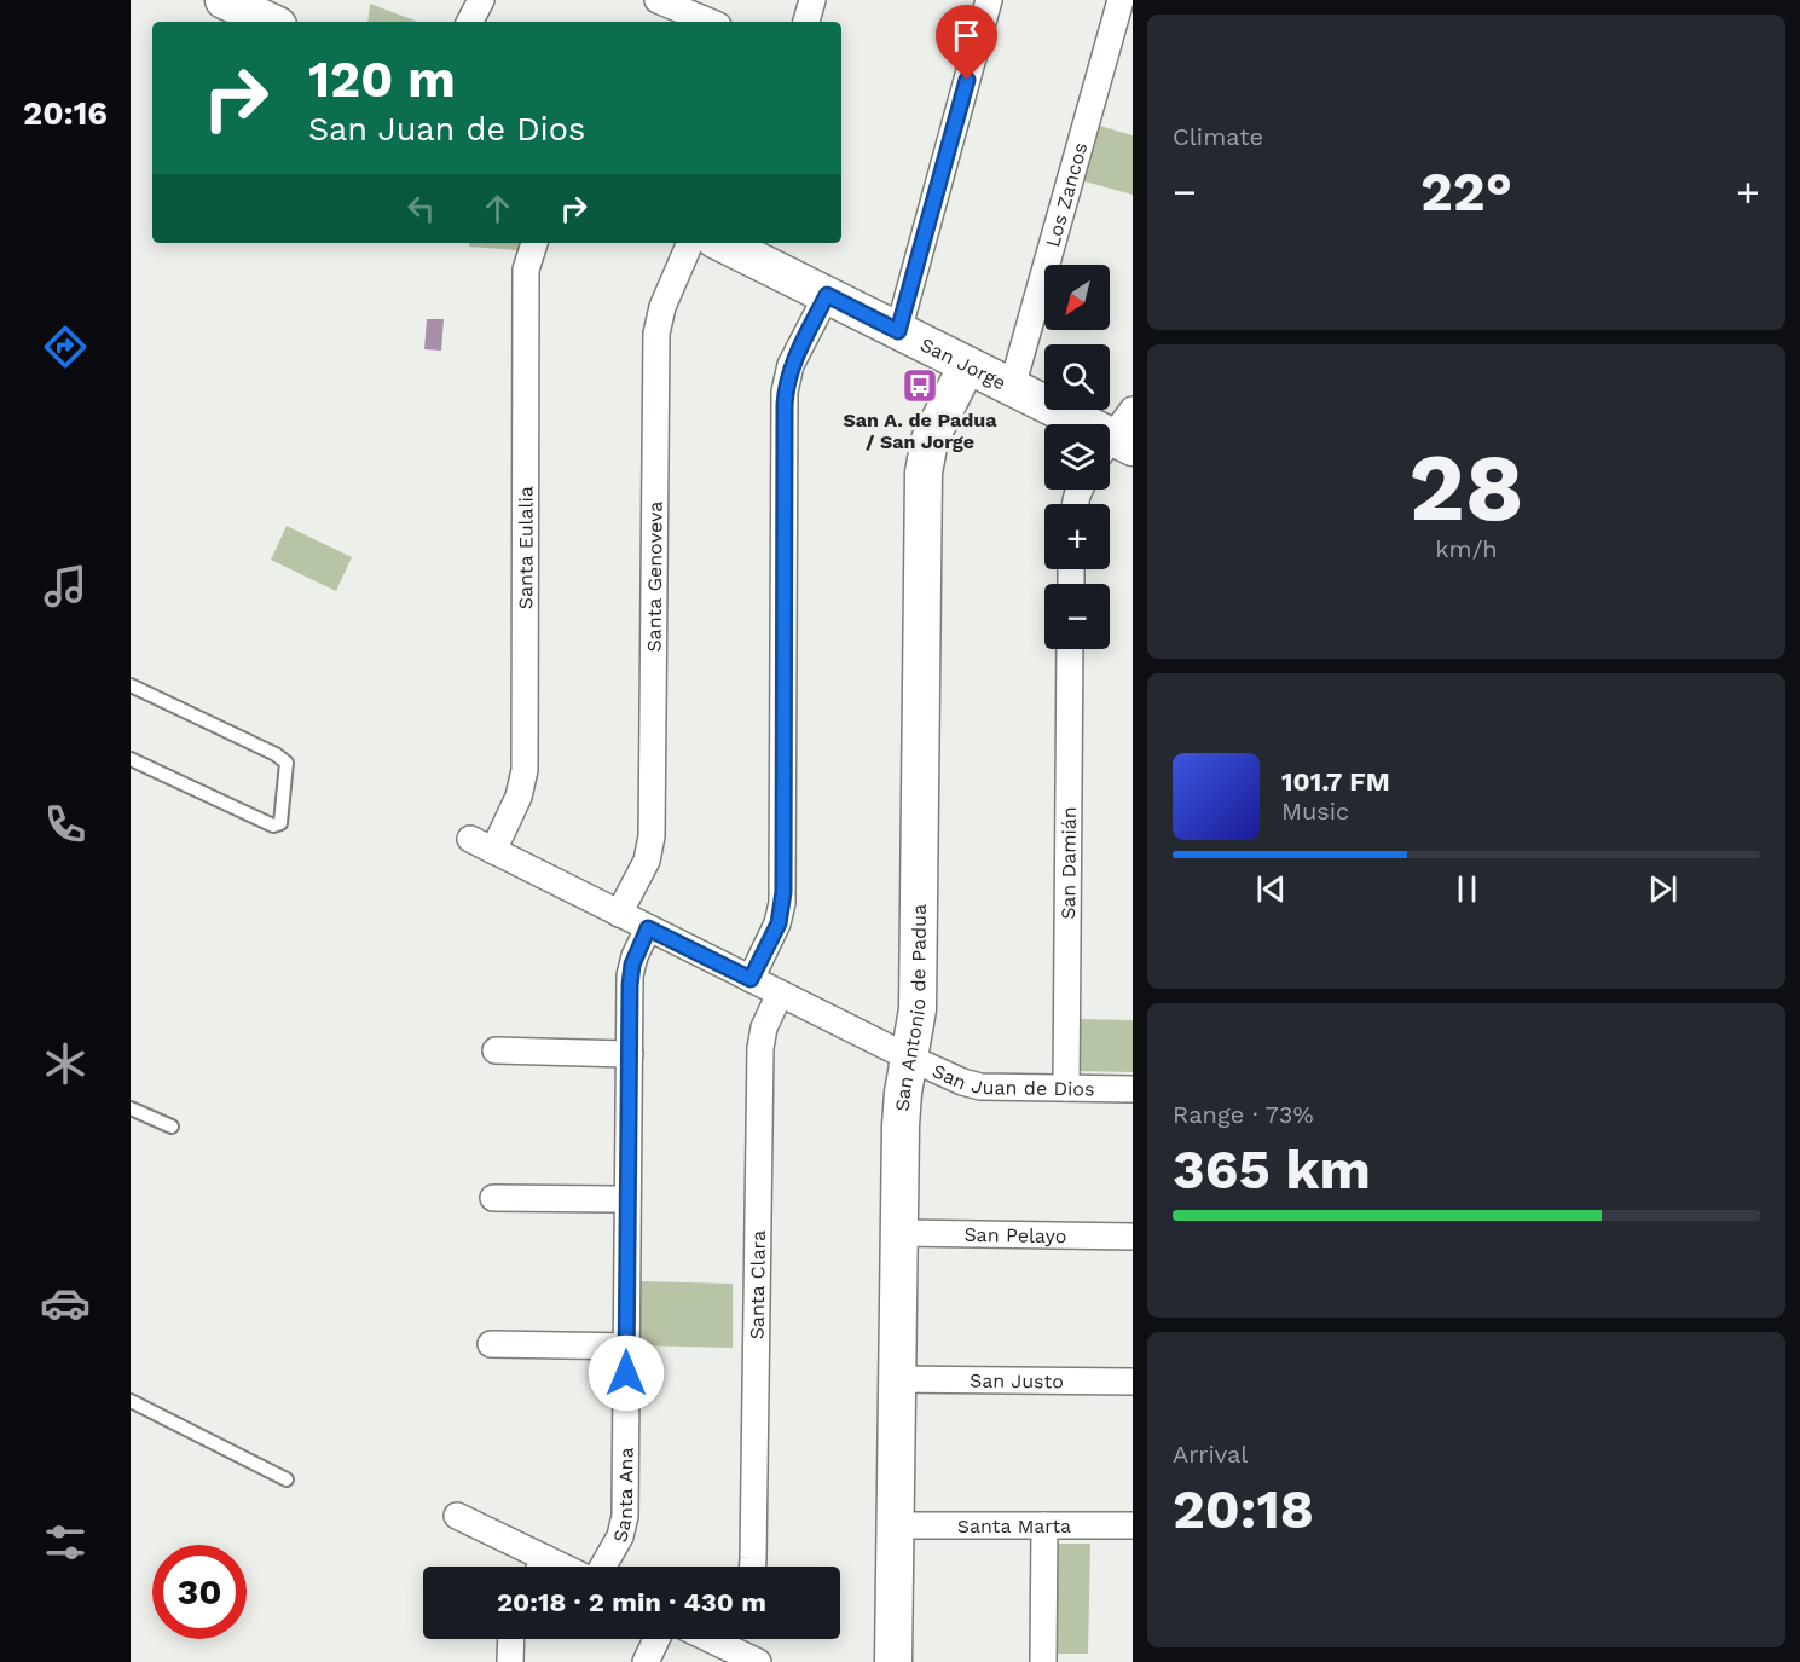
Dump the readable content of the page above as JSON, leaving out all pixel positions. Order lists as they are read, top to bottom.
{
  "streets": {
    "street": [
      "Los Zancos",
      "San Jorge",
      "Santa Eulalia",
      "Santa Genoveva",
      "San Damián",
      "San Antonio de Padua",
      "San Juan de Dios",
      "San Pelayo",
      "Santa Clara",
      "San Justo",
      "Santa Ana",
      "Santa Marta"
    ]
  },
  "crossings": [
    ["Los Zancos", "San Jorge"],
    ["San Jorge", "San Antonio de Padua"],
    ["Santa Eulalia", "San Juan de Dios"],
    ["Santa Genoveva", "San Juan de Dios"],
    ["San Damián", "San Juan de Dios"],
    ["San Antonio de Padua", "San Juan de Dios"],
    ["San Antonio de Padua", "San Pelayo"],
    ["San Antonio de Padua", "San Justo"],
    ["San Antonio de Padua", "Santa Marta"],
    ["San Juan de Dios", "Santa Clara"],
    ["San Juan de Dios", "Santa Ana"]
  ],
  "places": {
    "bus stop": ["San A. de Padua / San Jorge"]
  },
  "north": "bottom left",
  "page": {
    "tabs": "20:16",
    "tile": [
      "Climate",
      ["28", "km/h"],
      ["Range · 73%", "365 km"],
      ["Arrival", "20:18"]
    ],
    "turn": ["120 m", "San Juan de Dios"],
    "heat": ["−", "22°", "+"],
    "map_buttons": ["+", "−"],
    "song": ["101.7 FM", "Music"],
    "limit": "30",
    "trip": "20:18 · 2 min · 430 m"
  }
}
